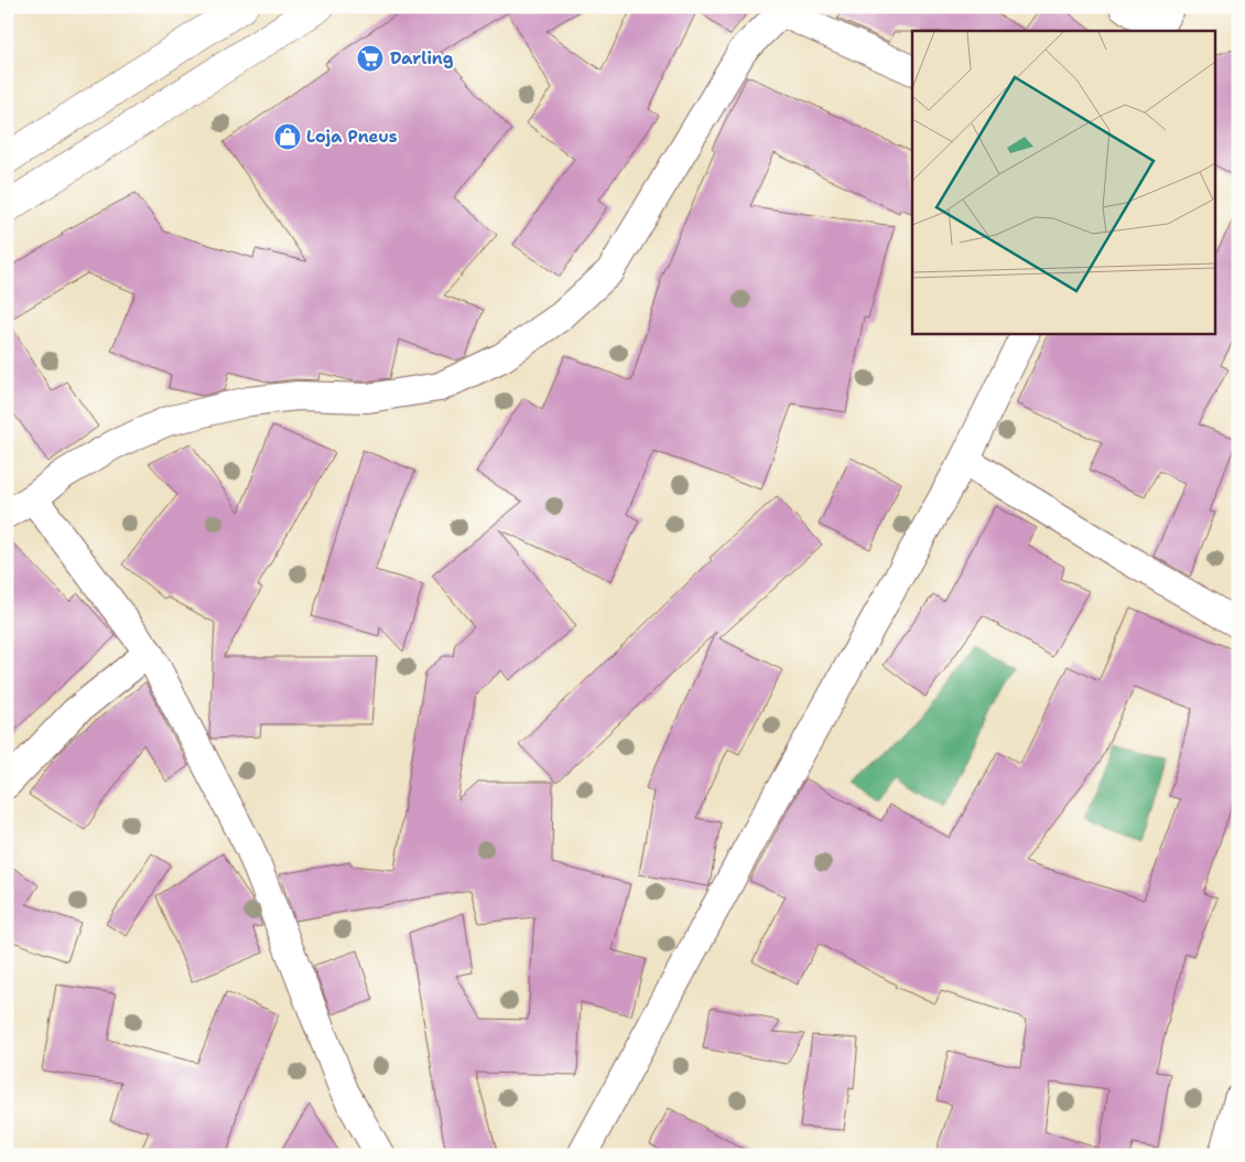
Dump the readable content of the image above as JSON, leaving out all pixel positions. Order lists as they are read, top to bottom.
{
  "places": {
    "supermarket": ["Darling"],
    "shop": ["Loja Pneus"]
  }
}
